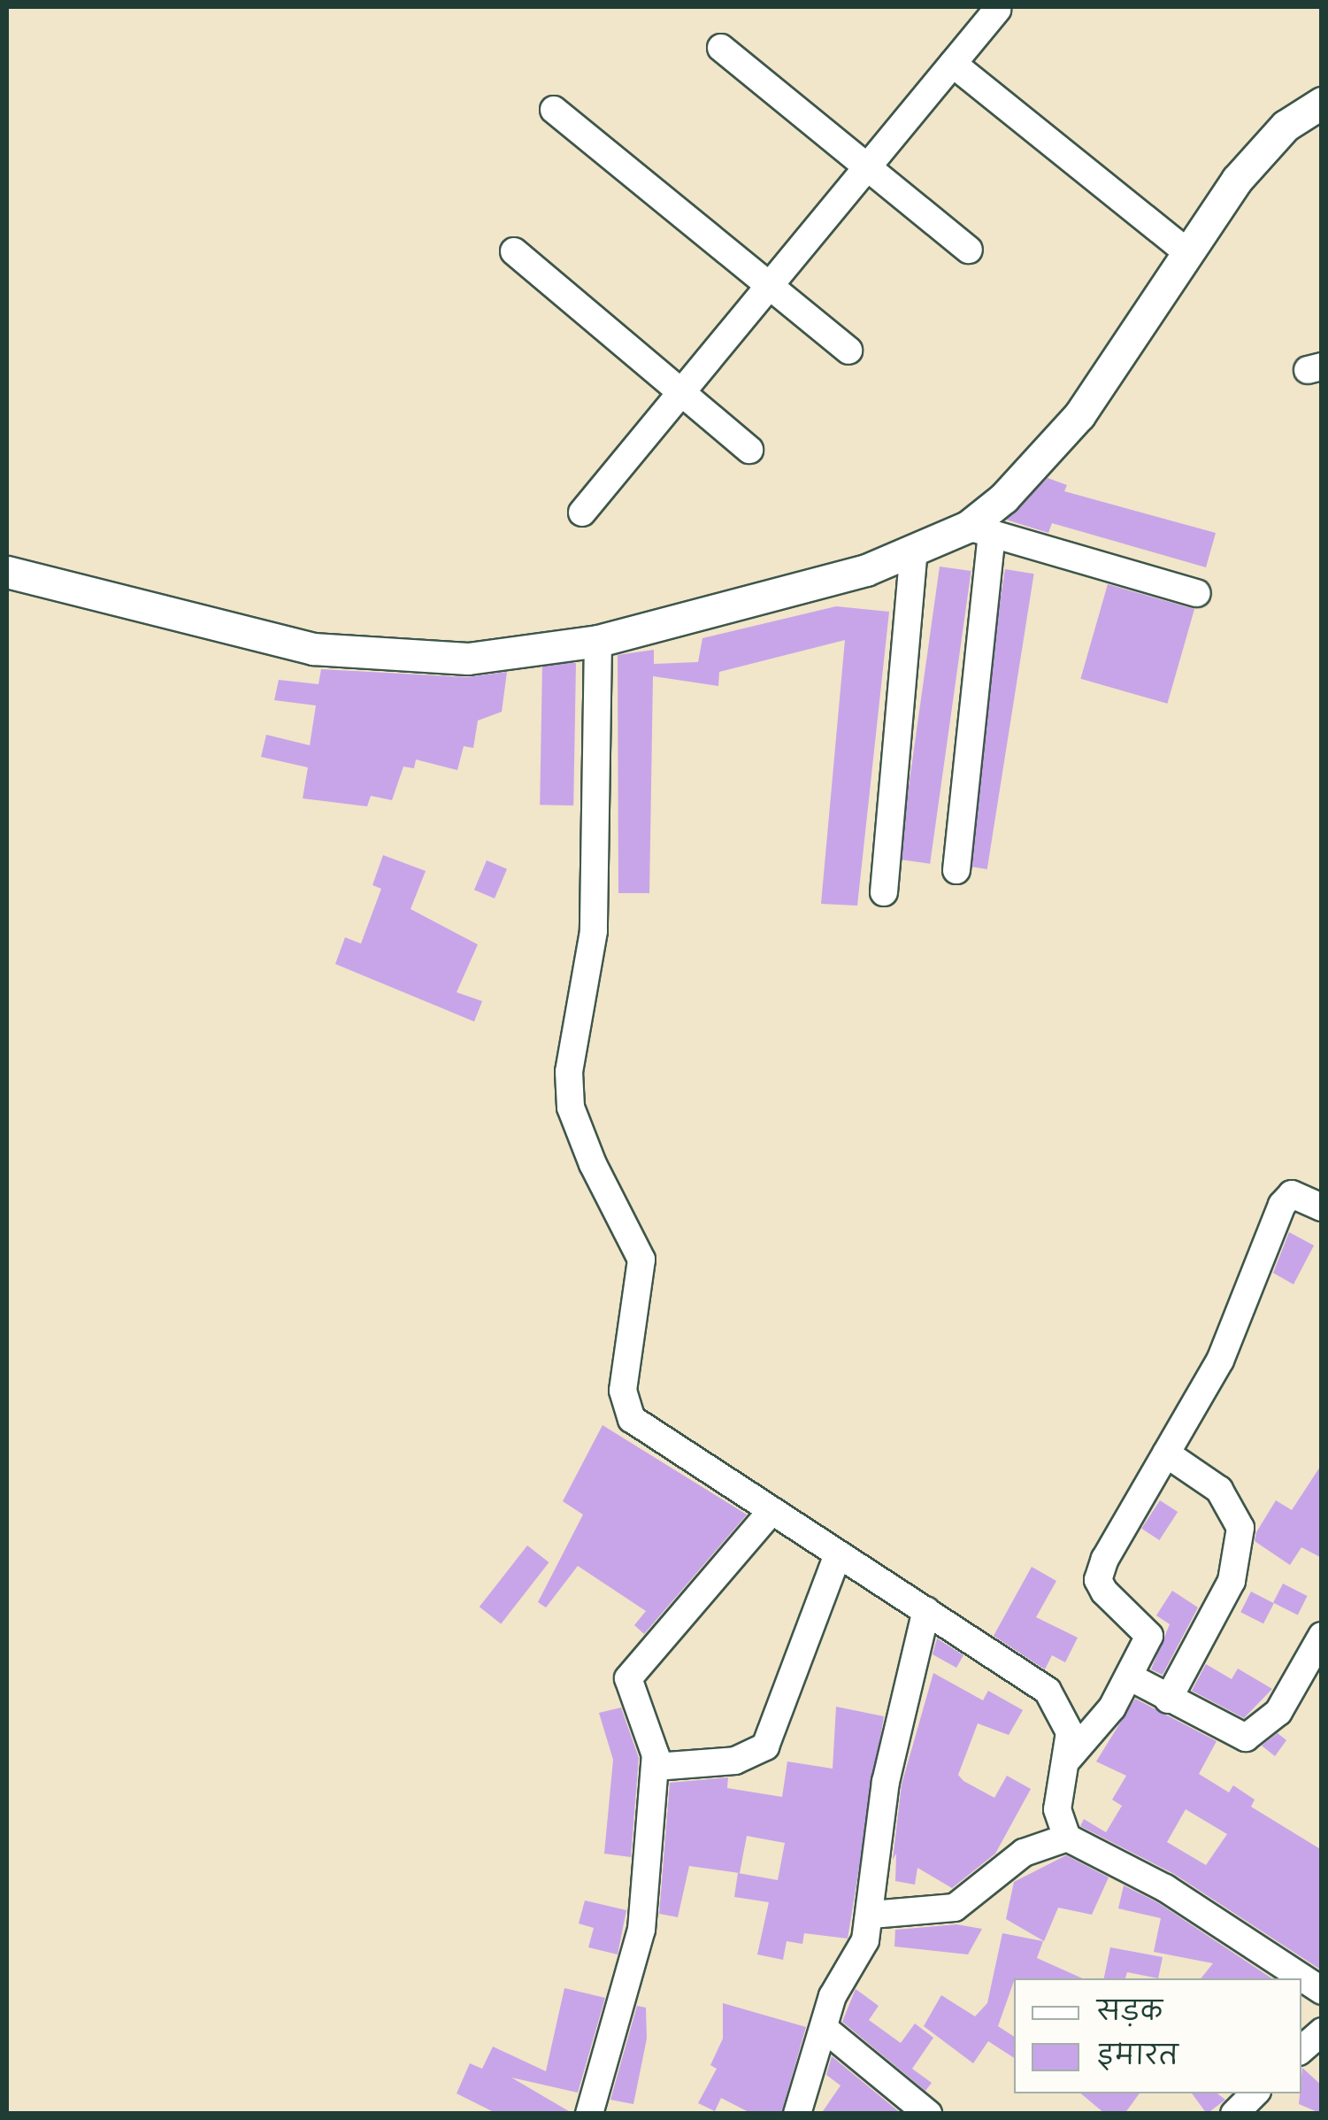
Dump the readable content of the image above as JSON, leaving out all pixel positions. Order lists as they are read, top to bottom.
{
  "legend": ["सड़क", "इमारत"]
}
